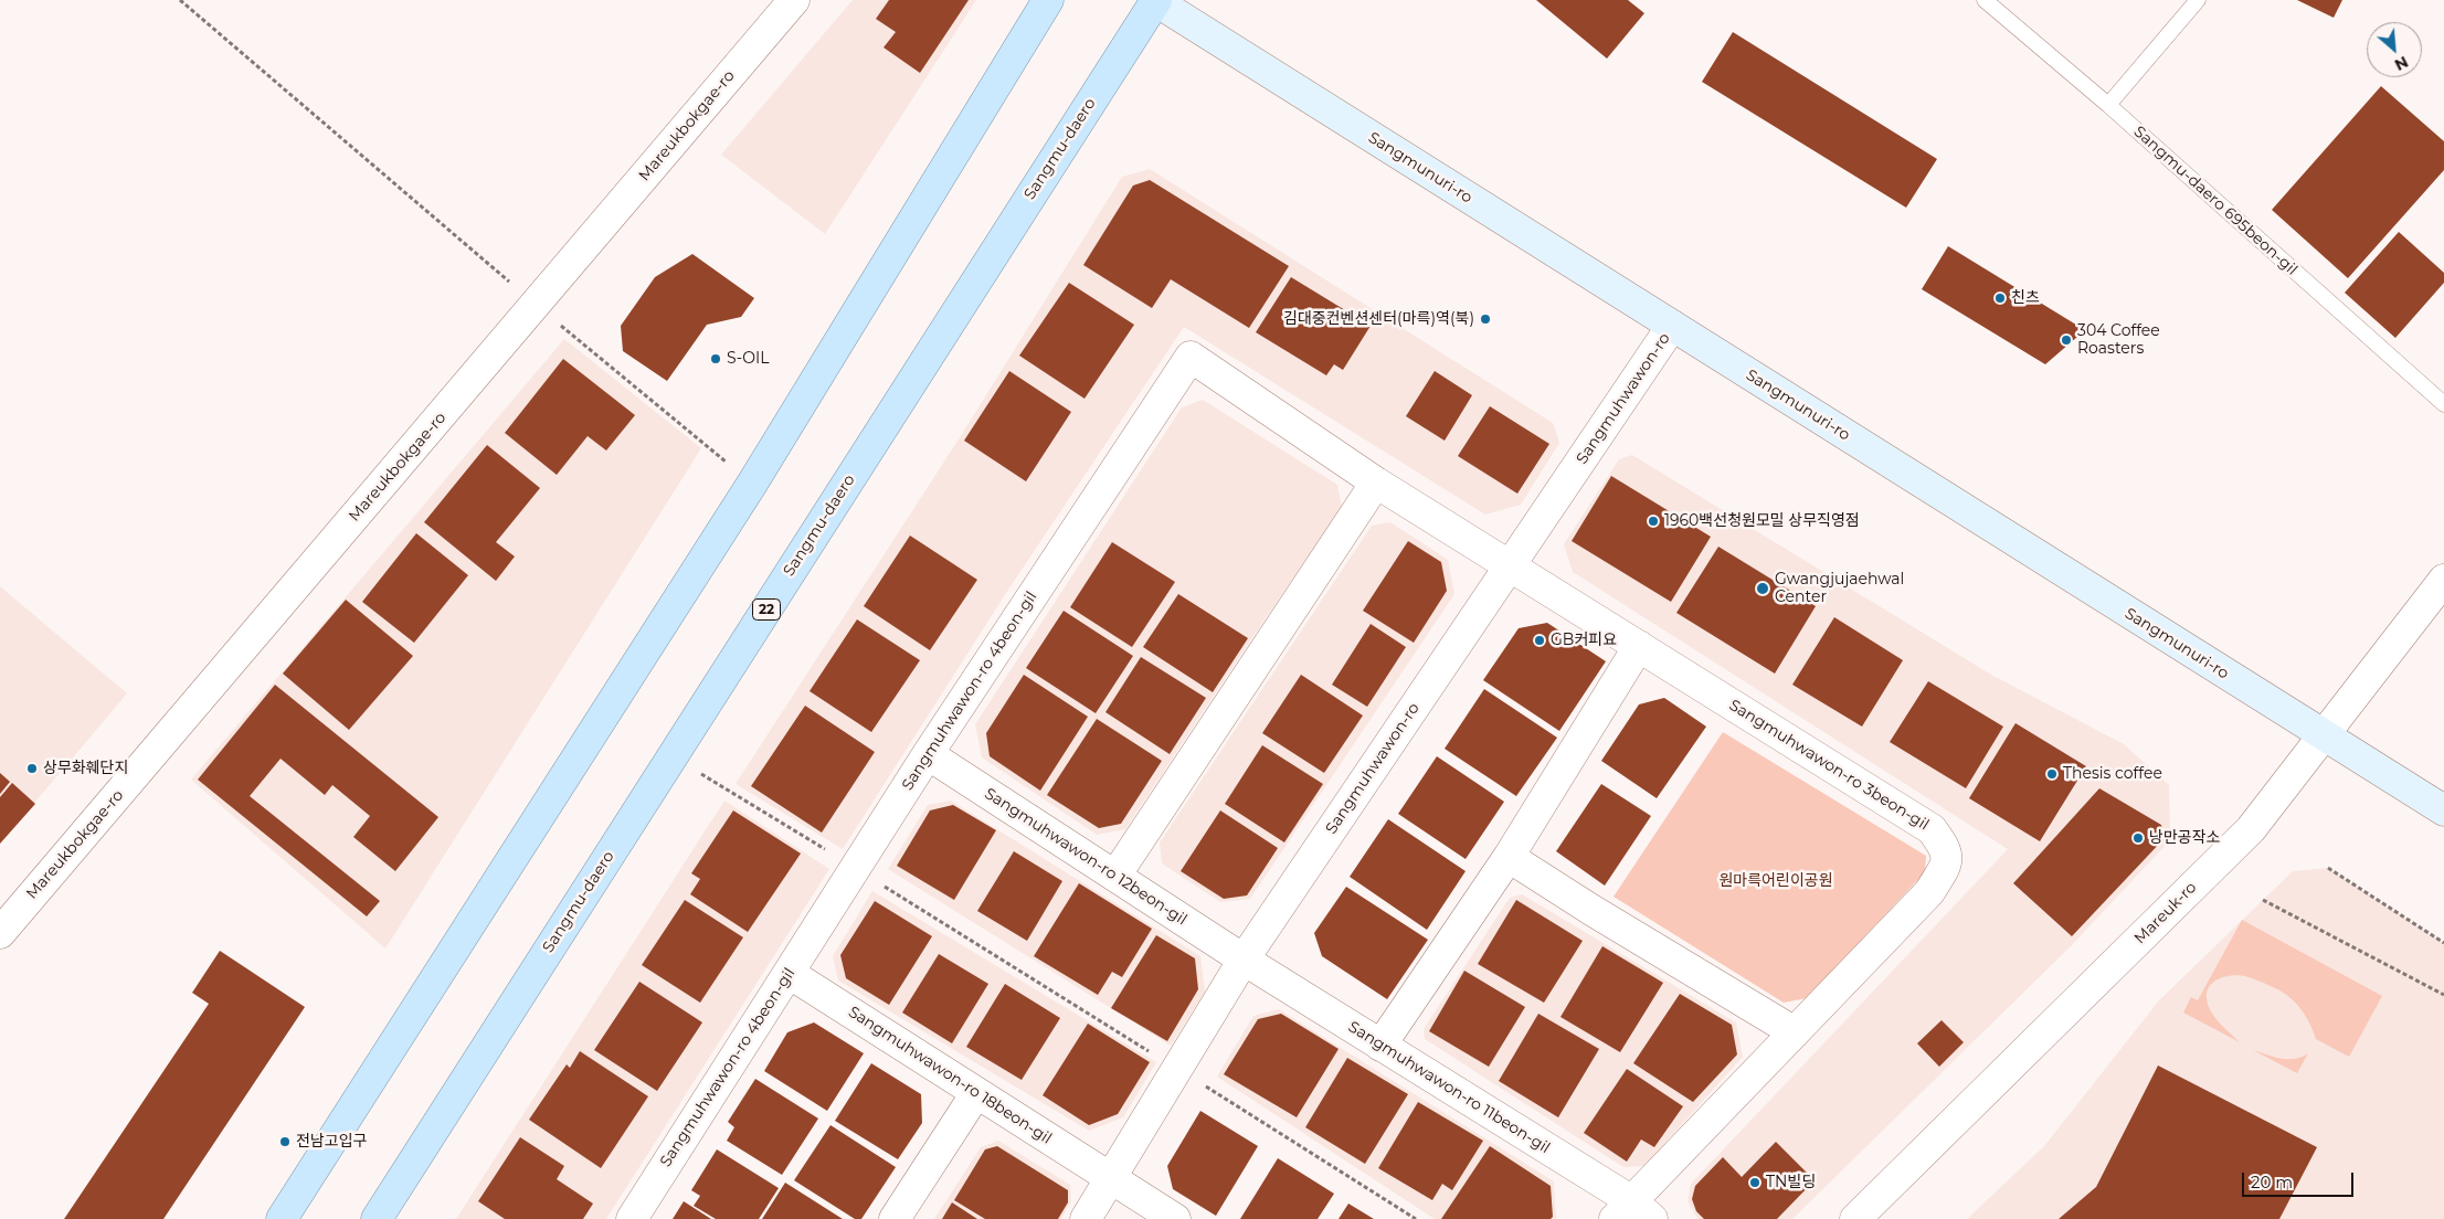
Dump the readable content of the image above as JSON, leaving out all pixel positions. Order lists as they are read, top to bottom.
{
  "streets": {
    "main road": ["Sangmu-daero", "22"],
    "street": [
      "Mareukbokgae-ro",
      "Sangmunuri-ro",
      "Sangmuhwawon-ro",
      "Sangmuhwawon-ro 4beon-gil",
      "Sangmuhwawon-ro 3beon-gil",
      "Sangmuhwawon-ro 12beon-gil",
      "Mareuk-ro",
      "Sangmuhwawon-ro 18beon-gil",
      "Sangmuhwawon-ro 11beon-gil"
    ],
    "lane": ["Sangmu-daero 695beon-gil"]
  },
  "crossings": [
    ["Sangmu-daero", "Sangmunuri-ro"],
    ["Sangmunuri-ro", "Sangmuhwawon-ro"],
    ["Sangmunuri-ro", "Mareuk-ro"],
    ["Sangmuhwawon-ro", "Sangmuhwawon-ro 4beon-gil"],
    ["Sangmuhwawon-ro", "Sangmuhwawon-ro 3beon-gil"],
    ["Sangmuhwawon-ro", "Sangmuhwawon-ro 12beon-gil"],
    ["Sangmuhwawon-ro", "Sangmuhwawon-ro 18beon-gil"],
    ["Sangmuhwawon-ro", "Sangmuhwawon-ro 11beon-gil"],
    ["Sangmuhwawon-ro 4beon-gil", "Sangmuhwawon-ro 3beon-gil"],
    ["Sangmuhwawon-ro 4beon-gil", "Sangmuhwawon-ro 12beon-gil"],
    ["Sangmuhwawon-ro 4beon-gil", "Sangmuhwawon-ro 18beon-gil"],
    ["Sangmuhwawon-ro 3beon-gil", "Sangmuhwawon-ro 11beon-gil"],
    ["Sangmuhwawon-ro 12beon-gil", "Sangmuhwawon-ro 11beon-gil"]
  ],
  "parks": ["원마륵어린이공원"],
  "places": [
    "친츠",
    "김대중컨벤션센터(마륵)역(북)",
    "304 Coffee Roasters",
    "S-OIL",
    "1960백선청원모밀 상무직영점",
    "Gwangjujaehwal Center",
    "GB커피요",
    "상무화훼단지",
    "Thesis coffee",
    "낭만공작소",
    "전남고입구",
    "TN빌딩"
  ],
  "scale_bar": "20 m",
  "north": "bottom right"
}
